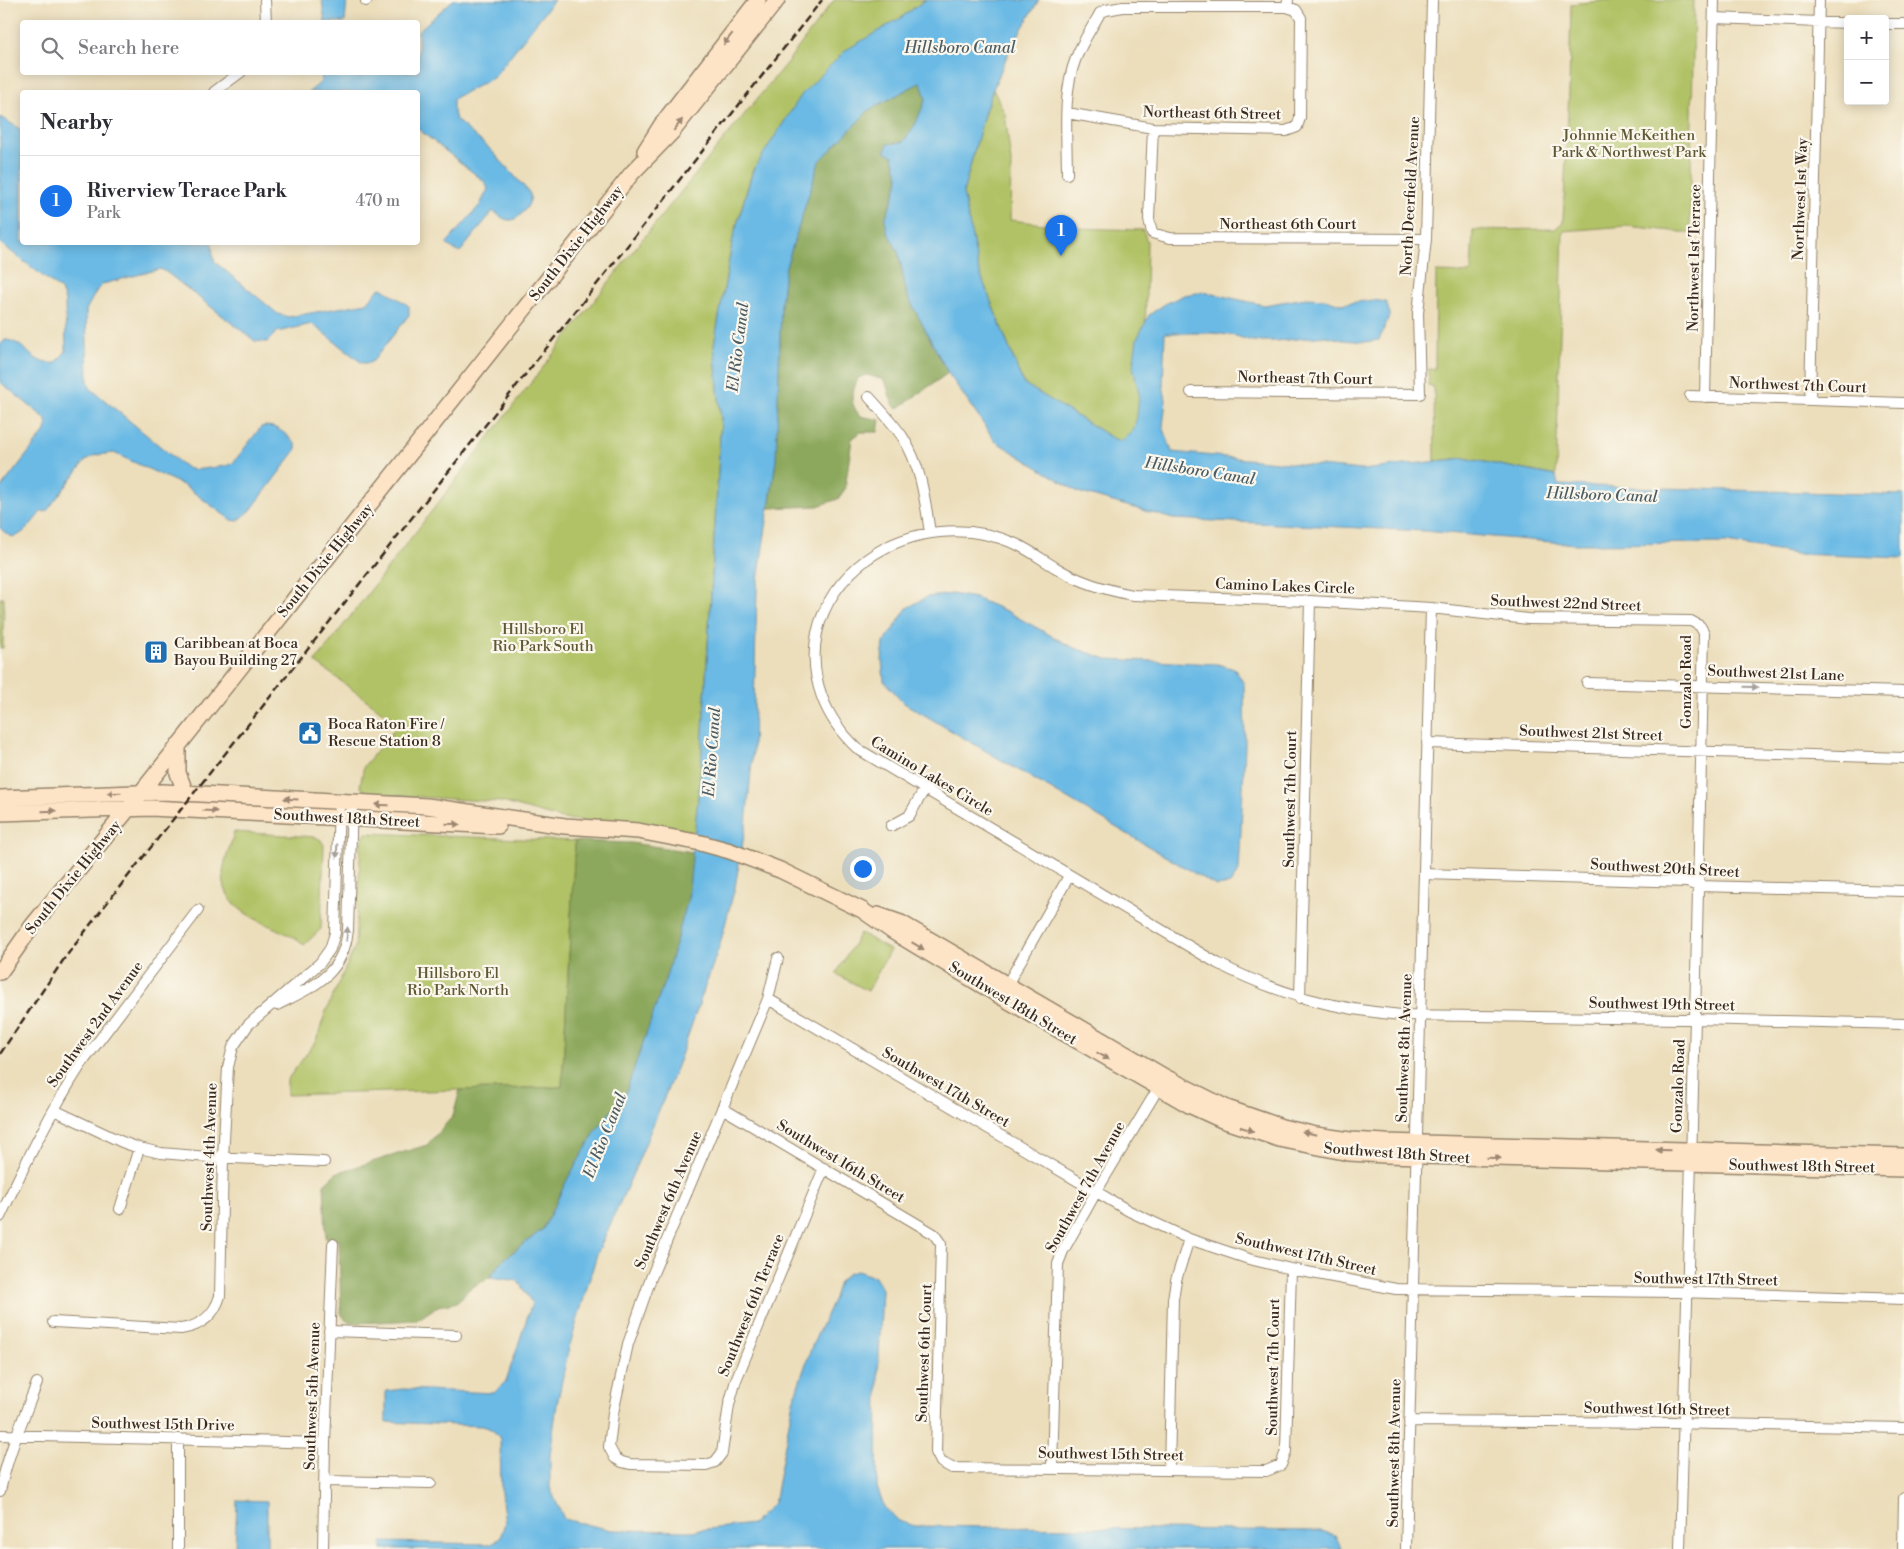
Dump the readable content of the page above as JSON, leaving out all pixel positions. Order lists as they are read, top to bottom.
{
  "streets": {
    "main road": ["South Dixie Highway", "Southwest 18th Street"],
    "street": [
      "Northeast 6th Street",
      "North Deerfield Avenue",
      "Northwest 1st Way",
      "Northeast 6th Court",
      "Northwest 1st Terrace",
      "Northeast 7th Court",
      "Northwest 7th Court",
      "Camino Lakes Circle",
      "Southwest 22nd Street",
      "Southwest 21st Lane",
      "Gonzalo Road",
      "Southwest 21st Street",
      "Southwest 7th Court",
      "Southwest 20th Street",
      "Southwest 19th Street",
      "Southwest 2nd Avenue",
      "Southwest 8th Avenue",
      "Southwest 17th Street",
      "Southwest 4th Avenue",
      "Southwest 16th Street",
      "Southwest 7th Avenue",
      "Southwest 6th Avenue",
      "Southwest 6th Terrace",
      "Southwest 6th Court",
      "Southwest 5th Avenue",
      "Southwest 15th Drive",
      "Southwest 15th Street"
    ]
  },
  "crossings": [
    ["Northeast 6th Street", "Northeast 6th Court"],
    ["North Deerfield Avenue", "Northeast 6th Court"],
    ["North Deerfield Avenue", "Northeast 7th Court"],
    ["Northwest 1st Way", "Northwest 7th Court"],
    ["South Dixie Highway", "Southwest 18th Street"],
    ["Northwest 1st Terrace", "Northwest 7th Court"],
    ["Camino Lakes Circle", "Southwest 22nd Street"],
    ["Camino Lakes Circle", "Southwest 7th Court"],
    ["Camino Lakes Circle", "Southwest 19th Street"],
    ["Camino Lakes Circle", "Southwest 8th Avenue"],
    ["Southwest 22nd Street", "Gonzalo Road"],
    ["Southwest 22nd Street", "Southwest 8th Avenue"],
    ["Southwest 21st Lane", "Gonzalo Road"],
    ["Gonzalo Road", "Southwest 21st Street"],
    ["Gonzalo Road", "Southwest 18th Street"],
    ["Gonzalo Road", "Southwest 20th Street"],
    ["Gonzalo Road", "Southwest 19th Street"],
    ["Gonzalo Road", "Southwest 17th Street"],
    ["Gonzalo Road", "Southwest 16th Street"],
    ["Southwest 21st Street", "Southwest 8th Avenue"],
    ["Southwest 7th Court", "Southwest 17th Street"],
    ["Southwest 7th Court", "Southwest 15th Street"],
    ["Southwest 18th Street", "Southwest 8th Avenue"],
    ["Southwest 18th Street", "Southwest 4th Avenue"],
    ["Southwest 18th Street", "Southwest 7th Avenue"],
    ["Southwest 20th Street", "Southwest 8th Avenue"],
    ["Southwest 19th Street", "Southwest 8th Avenue"],
    ["Southwest 8th Avenue", "Southwest 17th Street"],
    ["Southwest 8th Avenue", "Southwest 16th Street"],
    ["Southwest 17th Street", "Southwest 7th Avenue"],
    ["Southwest 17th Street", "Southwest 6th Avenue"],
    ["Southwest 16th Street", "Southwest 6th Avenue"],
    ["Southwest 16th Street", "Southwest 6th Terrace"],
    ["Southwest 16th Street", "Southwest 6th Court"],
    ["Southwest 7th Avenue", "Southwest 15th Street"],
    ["Southwest 6th Avenue", "Southwest 6th Terrace"],
    ["Southwest 6th Court", "Southwest 15th Street"],
    ["Southwest 5th Avenue", "Southwest 15th Drive"]
  ],
  "one_way": ["Southwest 21st Lane"],
  "water": ["Hillsboro Canal", "El Rio Canal"],
  "parks": ["Johnnie McKeithen Park & Northwest Park", "Hillsboro El Rio Park South", "Hillsboro El Rio Park North"],
  "places": {
    "building": ["Caribbean at Boca Bayou Building 27"],
    "public building": ["Boca Raton Fire / Rescue Station 8"]
  },
  "page": {
    "map_buttons": ["+", "−"],
    "search": "Search here",
    "heading": "Nearby",
    "list": [
      {
        "mark": "1",
        "name": "Riverview Terace Park",
        "note": "Park",
        "value": "470 m"
      }
    ],
    "pins": "1"
  }
}
